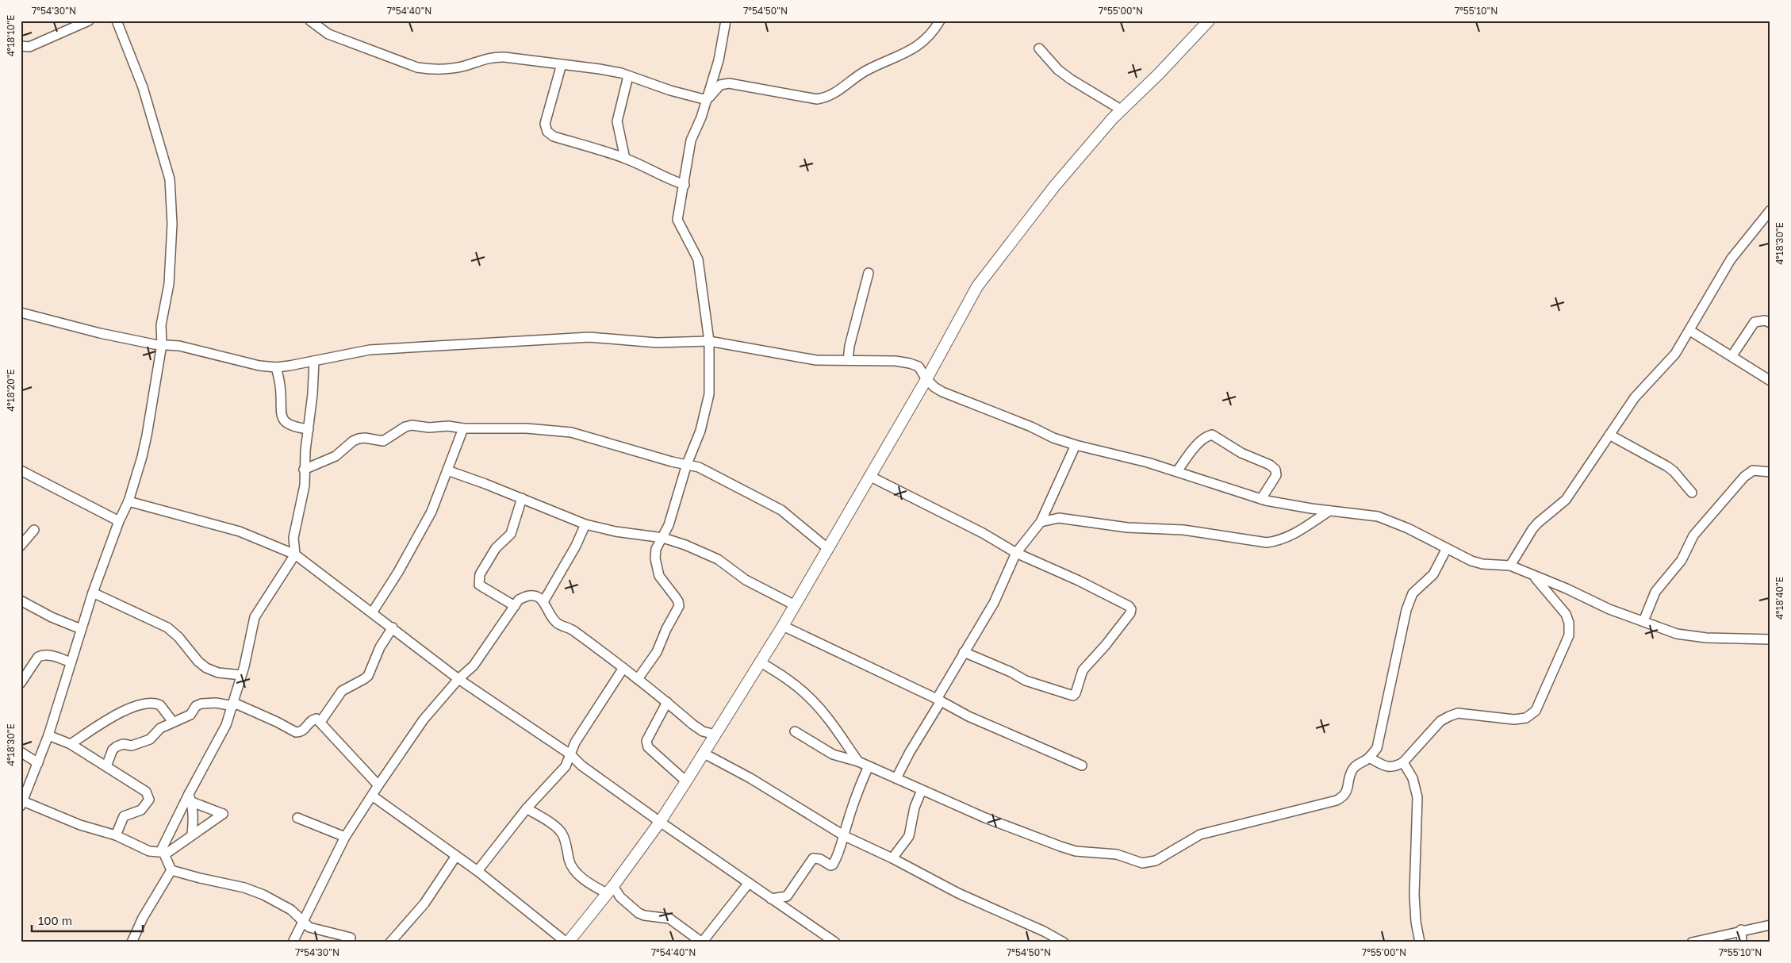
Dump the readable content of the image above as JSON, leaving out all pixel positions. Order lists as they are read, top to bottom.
{
  "scale_bar": "100 m",
  "coordinates": [
    "7°54'30\"N",
    "7°54'40\"N",
    "7°54'50\"N",
    "7°55'00\"N",
    "7°55'10\"N",
    "4°18'10\"E",
    "4°18'30\"E",
    "4°18'20\"E",
    "4°18'40\"E"
  ]
}
